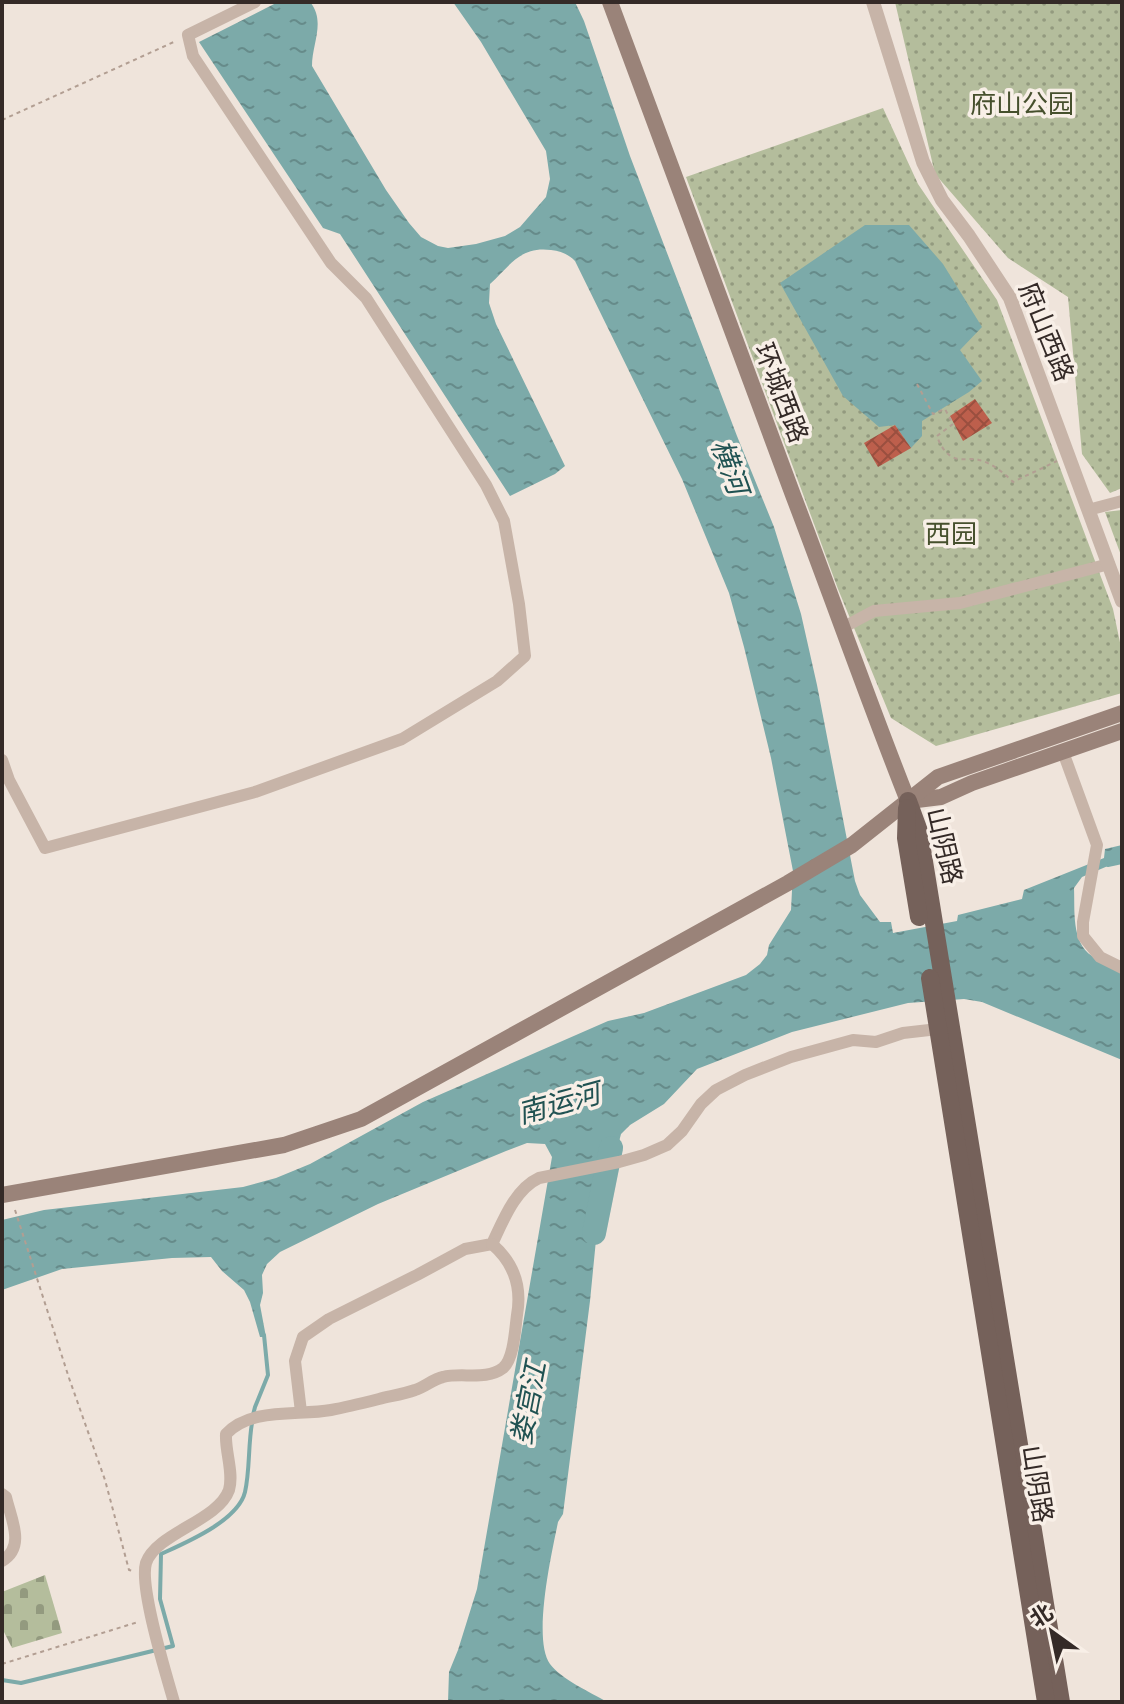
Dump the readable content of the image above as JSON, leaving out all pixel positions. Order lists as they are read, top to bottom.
{
  "streets": {
    "main road": ["环城西路", "山阴路"],
    "street": ["府山西路"]
  },
  "crossings": [
    ["环城西路", "山阴路"]
  ],
  "water": ["横河", "南运河", "娄宫江"],
  "parks": ["府山公园", "西园"],
  "north": "top left"
}
